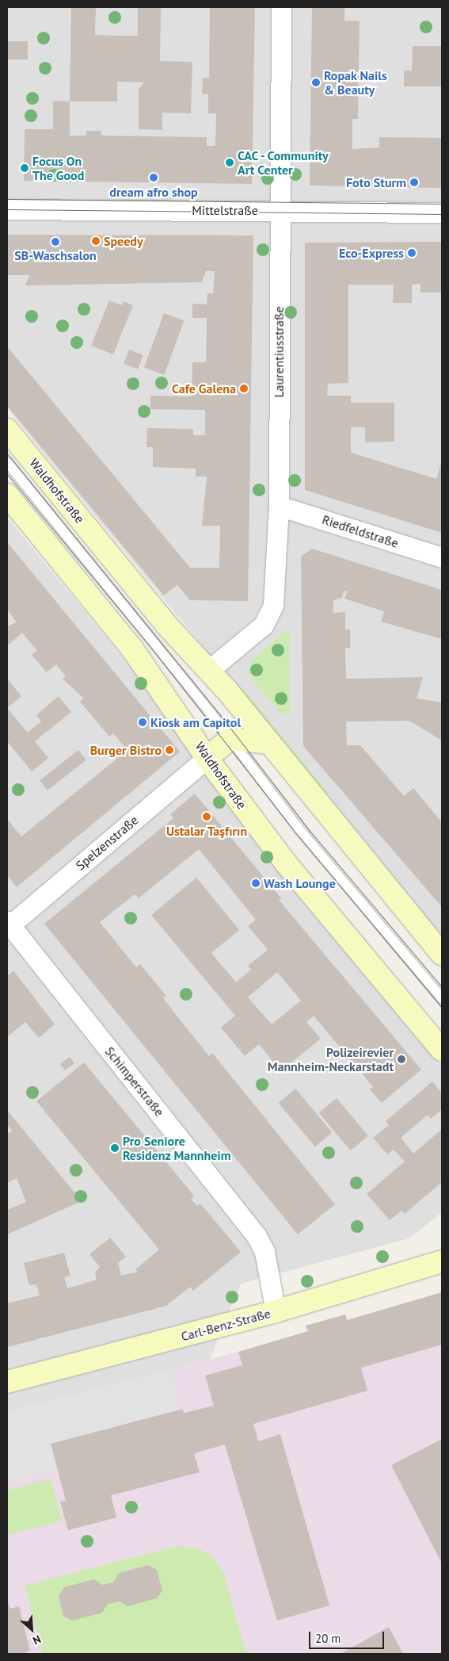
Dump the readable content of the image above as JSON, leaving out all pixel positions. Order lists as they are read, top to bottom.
{
  "streets": {
    "street": [
      "Mittelstraße",
      "Laurentiusstraße",
      "Waldhofstraße",
      "Riedfeldstraße",
      "Spelzenstraße",
      "Schimperstraße",
      "Carl-Benz-Straße"
    ]
  },
  "crossings": [
    ["Mittelstraße", "Laurentiusstraße"],
    ["Laurentiusstraße", "Waldhofstraße"],
    ["Laurentiusstraße", "Riedfeldstraße"],
    ["Waldhofstraße", "Spelzenstraße"],
    ["Spelzenstraße", "Schimperstraße"],
    ["Schimperstraße", "Carl-Benz-Straße"]
  ],
  "places": [
    "Ropak Nails & Beauty",
    "CAC - Community Art Center",
    "Focus On The Good",
    "dream afro shop",
    "Foto Sturm",
    "Speedy",
    "SB-Waschsalon",
    "Eco-Express",
    "Cafe Galena",
    "Kiosk am Capitol",
    "Burger Bistro",
    "Ustalar Taşfırın",
    "Wash Lounge",
    "Polizeirevier Mannheim-Neckarstadt",
    "Pro Seniore Residenz Mannheim"
  ],
  "scale_bar": "20 m",
  "north": "bottom right"
}
